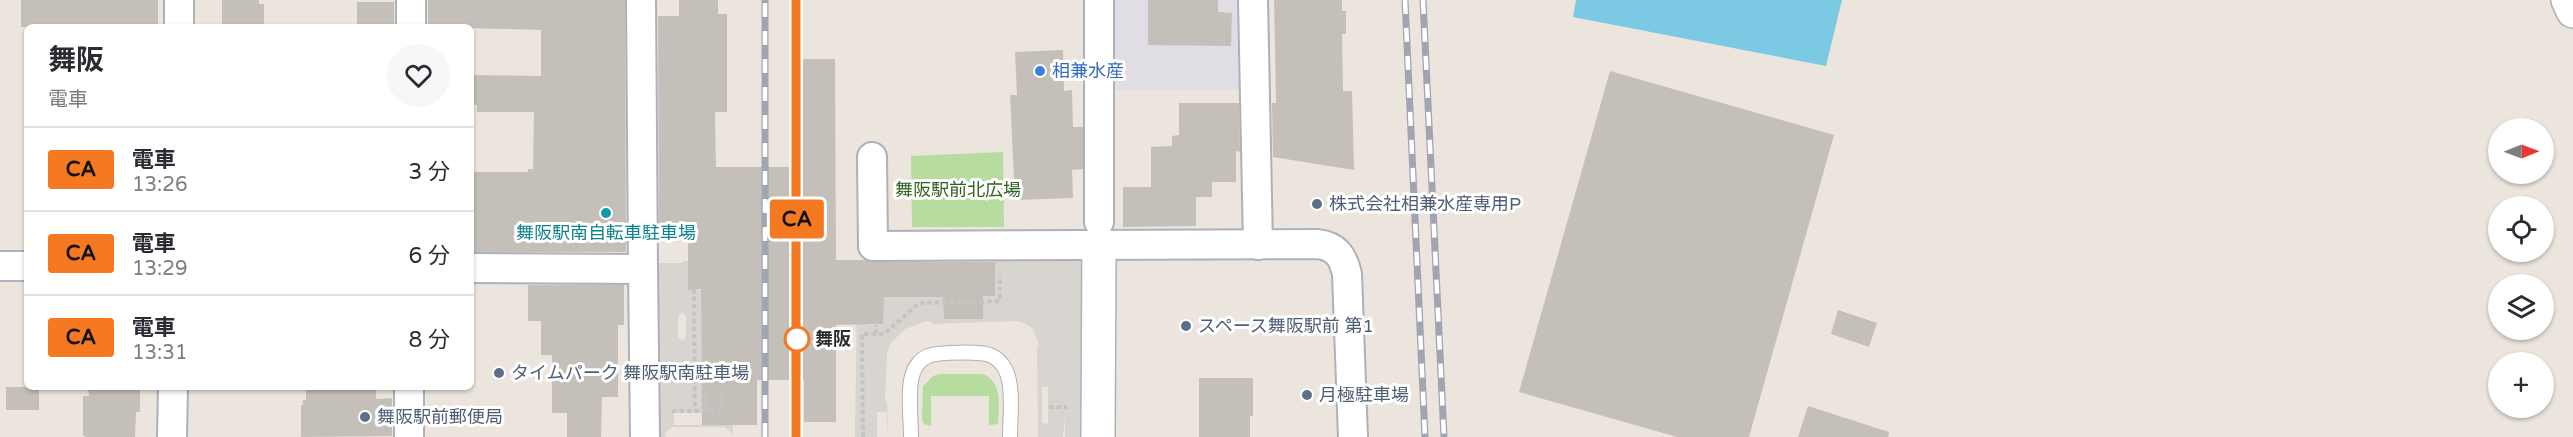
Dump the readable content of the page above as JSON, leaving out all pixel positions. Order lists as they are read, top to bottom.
{
  "parks": ["舞阪駅前北広場"],
  "places": [
    "相兼水産",
    "株式会社相兼水産専用P",
    "舞阪駅南自転車駐車場",
    "スペース舞阪駅前 第1",
    "舞阪",
    "タイムパーク 舞阪駅南駐車場",
    "月極駐車場",
    "舞阪駅前郵便局"
  ],
  "north": "right",
  "page": {
    "on_map": "CA",
    "heading": ["舞阪", "電車"],
    "map_buttons": "+",
    "list": [
      {
        "mark": "CA",
        "name": "電車",
        "note": "13:26",
        "value": "3 分"
      },
      {
        "mark": "CA",
        "name": "電車",
        "note": "13:29",
        "value": "6 分"
      },
      {
        "mark": "CA",
        "name": "電車",
        "note": "13:31",
        "value": "8 分"
      }
    ]
  }
}
